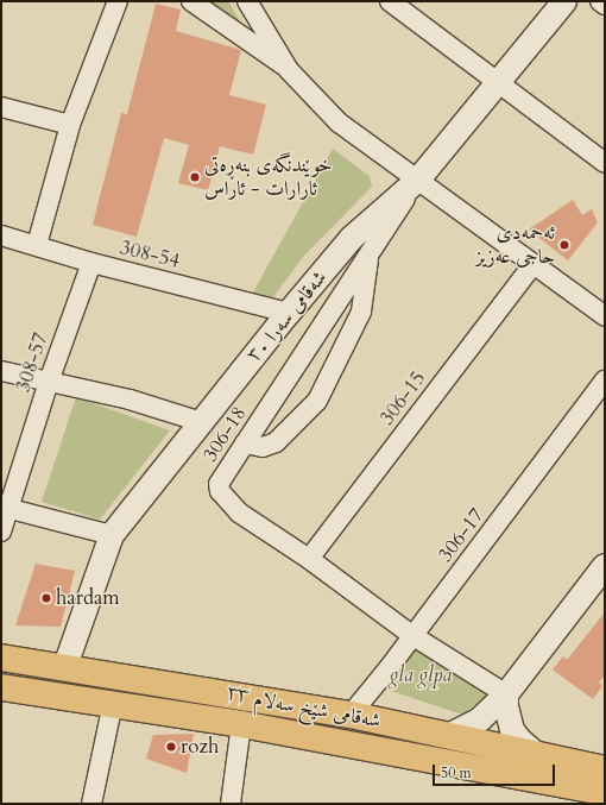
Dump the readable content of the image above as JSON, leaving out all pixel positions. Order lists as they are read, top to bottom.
{
  "streets": {
    "main road": ["شەقامی شێخ سەلام ٣٣"],
    "street": [
      "308-54",
      "شەقامی سەرا ٣٠",
      "308-57",
      "306-15",
      "306-18",
      "306-17"
    ]
  },
  "crossings": [
    ["308-54", "شەقامی سەرا ٣٠"],
    ["308-54", "308-57"],
    ["شەقامی سەرا ٣٠", "306-18"],
    ["شەقامی سەرا ٣٠", "شەقامی شێخ سەلام ٣٣"],
    ["306-15", "306-18"],
    ["306-18", "306-17"],
    ["306-17", "شەقامی شێخ سەلام ٣٣"]
  ],
  "parks": ["gla glpa"],
  "places": [
    "خوێندنگەی بنەڕەتی ئارارات - ئاراس",
    "ئەحمەدی حاجی عەزیز",
    "hardam",
    "rozh"
  ],
  "scale_bar": "50 m"
}
